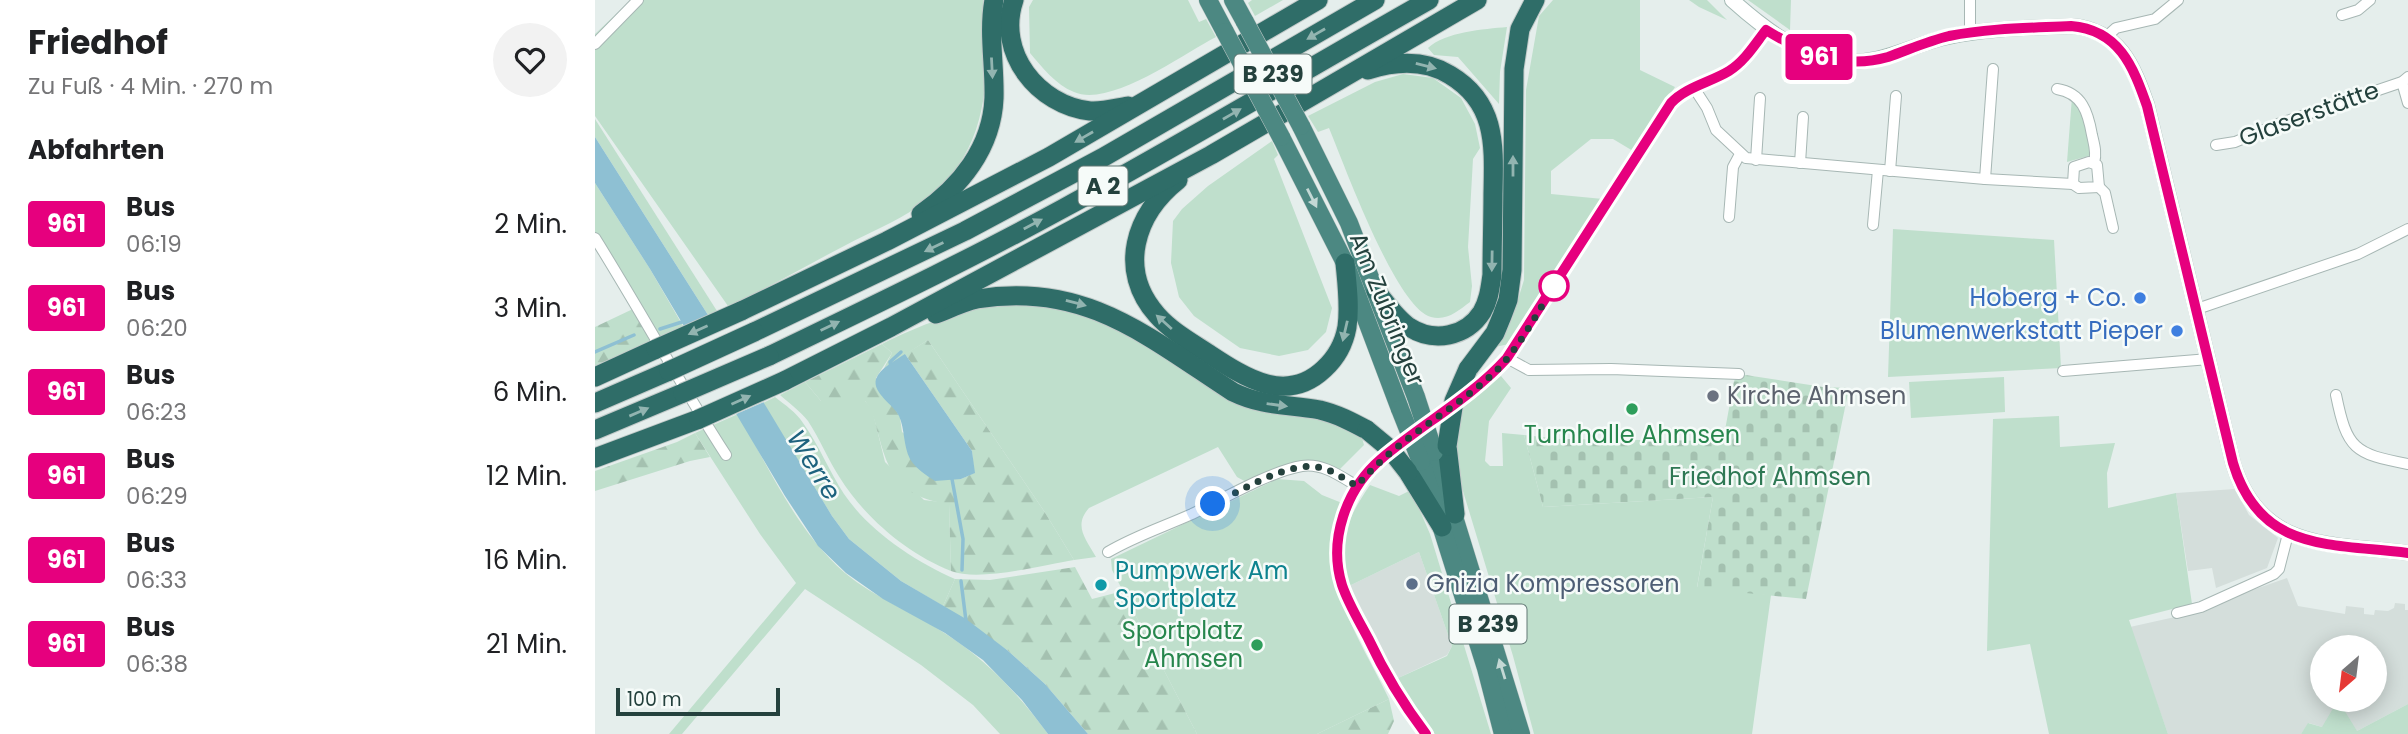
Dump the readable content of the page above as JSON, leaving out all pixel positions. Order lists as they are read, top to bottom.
{
  "streets": {
    "highway": ["B 239", "A 2", "Am Zubringer"],
    "street": ["Glaserstätte"]
  },
  "water": ["Werre"],
  "parks": ["Friedhof Ahmsen"],
  "places": [
    "Hoberg + Co.",
    "Blumenwerkstatt Pieper",
    "Kirche Ahmsen",
    "Turnhalle Ahmsen",
    "Gnizia Kompressoren",
    "Pumpwerk Am Sportplatz",
    "Sportplatz Ahmsen"
  ],
  "lines": ["bus line 961"],
  "scale_bar": "100 m",
  "north": "bottom left",
  "page": {
    "heading": [
      ["Friedhof", "Zu Fuß · 4 Min. · 270 m"],
      "Abfahrten"
    ],
    "on_map": "961",
    "list": [
      {
        "mark": "961",
        "name": "Bus",
        "note": "06:19",
        "value": "2 Min."
      },
      {
        "mark": "961",
        "name": "Bus",
        "note": "06:20",
        "value": "3 Min."
      },
      {
        "mark": "961",
        "name": "Bus",
        "note": "06:23",
        "value": "6 Min."
      },
      {
        "mark": "961",
        "name": "Bus",
        "note": "06:29",
        "value": "12 Min."
      },
      {
        "mark": "961",
        "name": "Bus",
        "note": "06:33",
        "value": "16 Min."
      },
      {
        "mark": "961",
        "name": "Bus",
        "note": "06:38",
        "value": "21 Min."
      }
    ],
    "scale": "100 m"
  }
}
